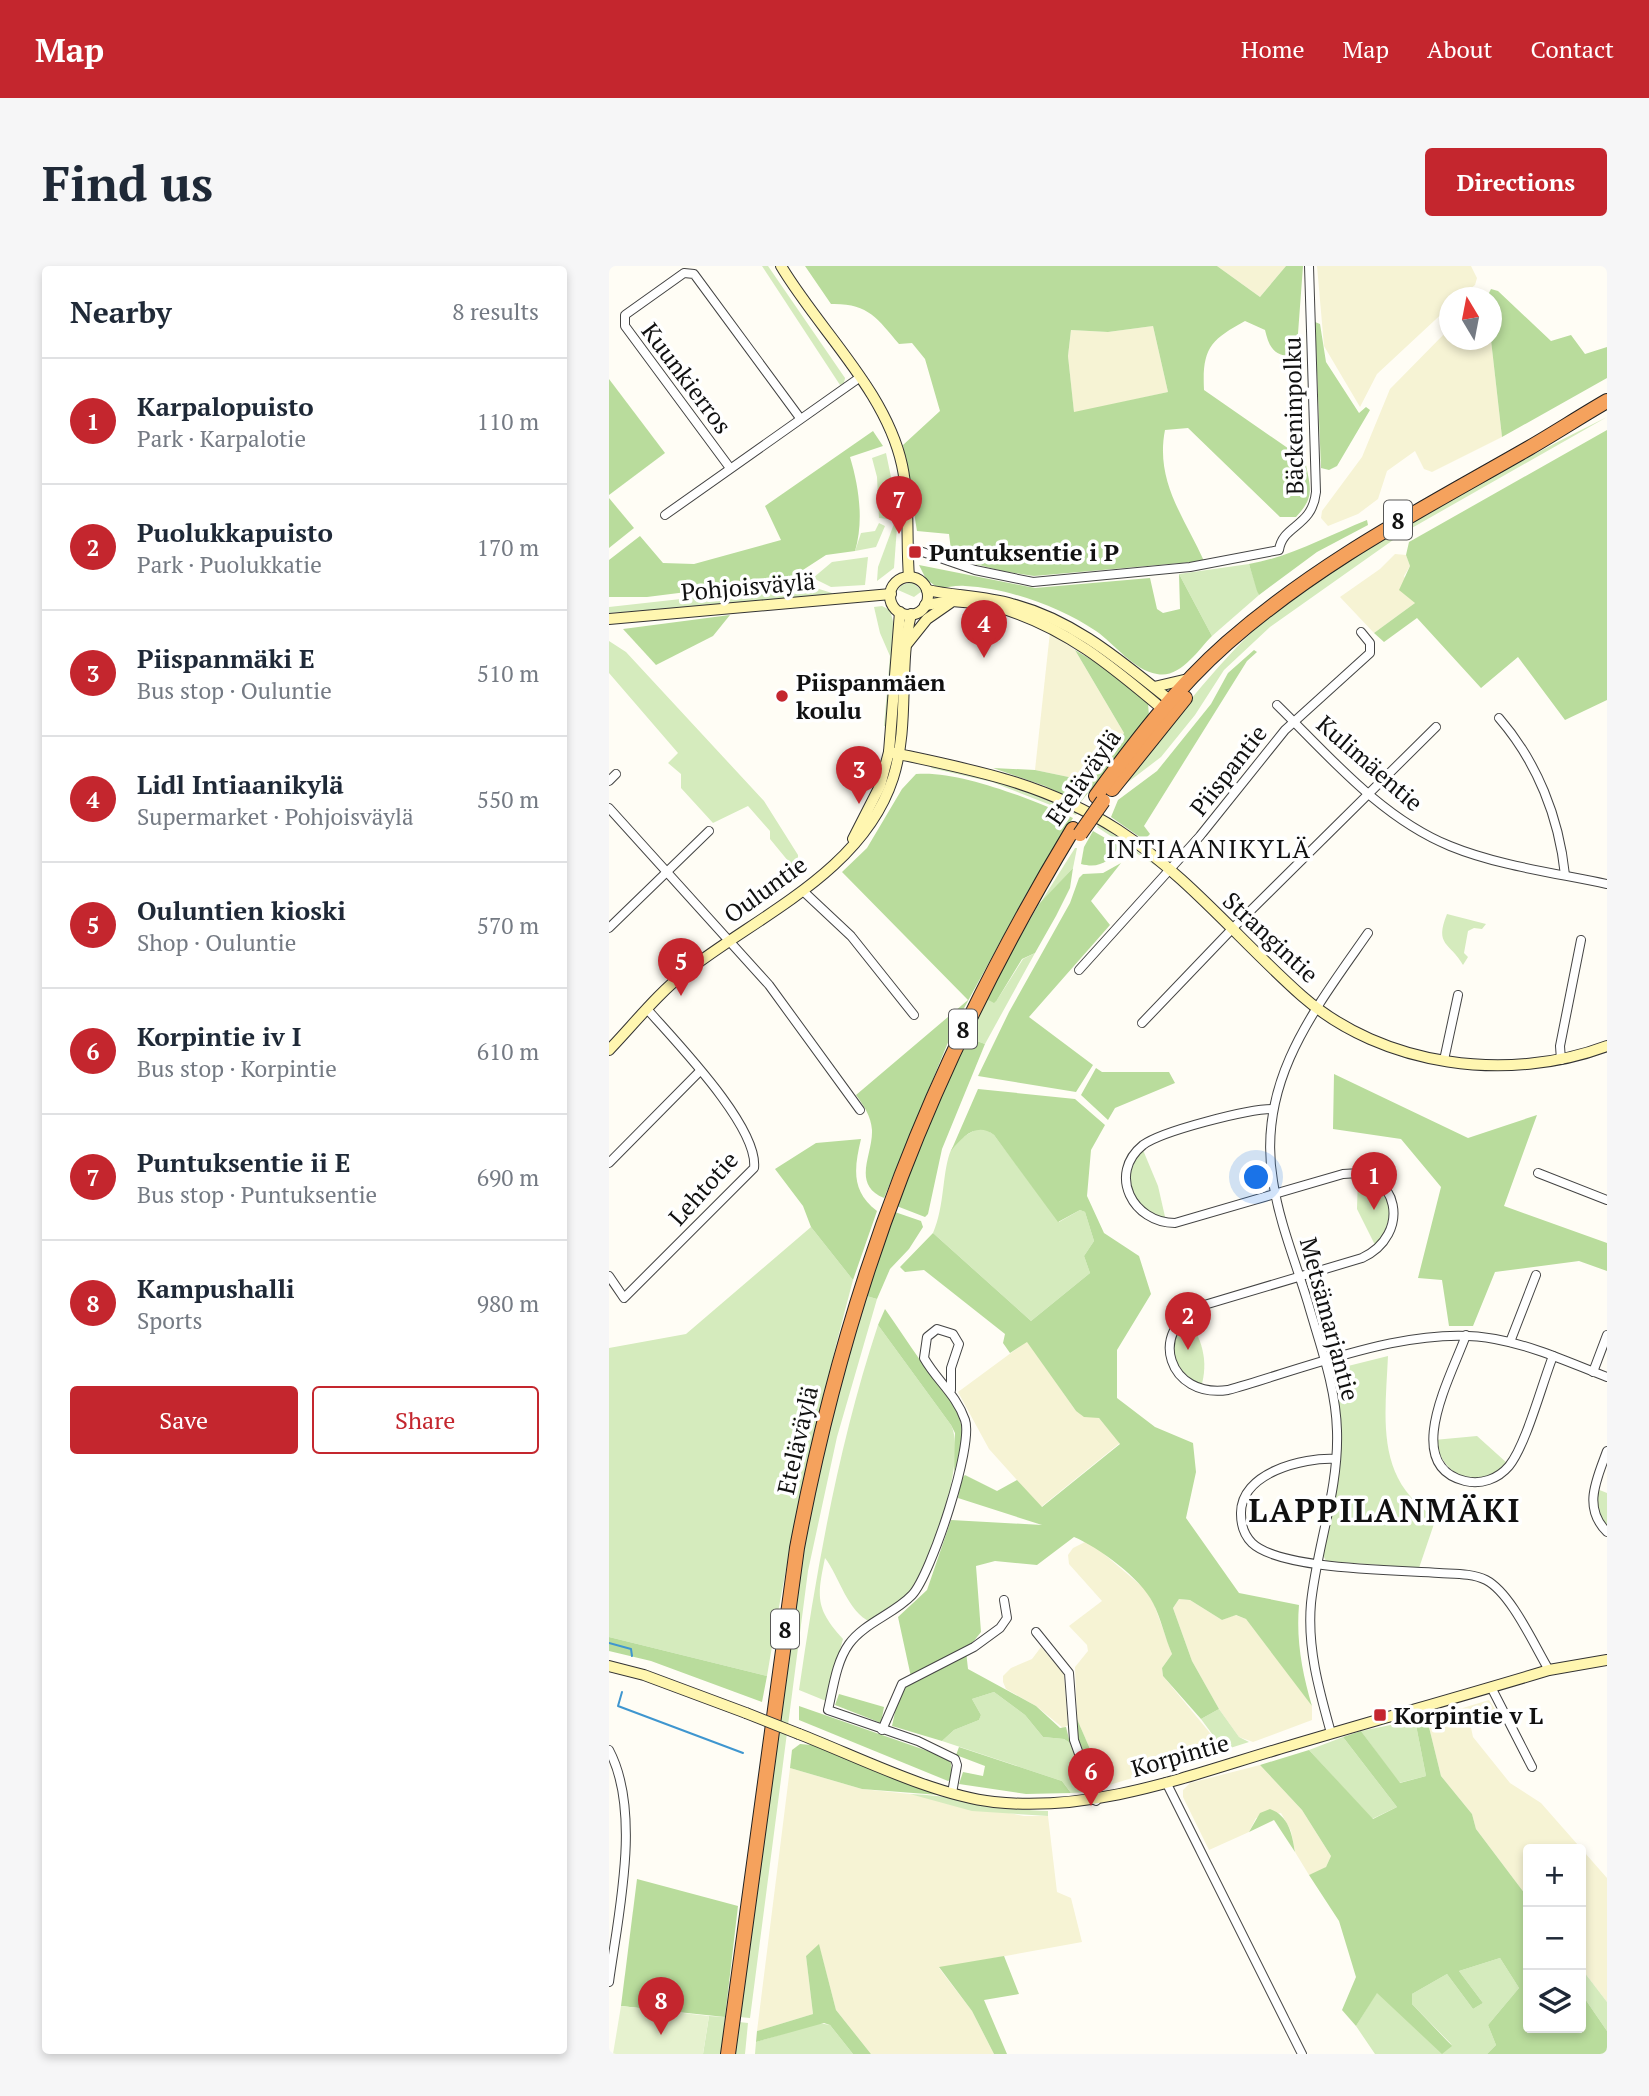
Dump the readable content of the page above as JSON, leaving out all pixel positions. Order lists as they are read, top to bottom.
{
  "streets": {
    "highway": ["8", "Eteläväylä"],
    "street": [
      "Kuunkierros",
      "Bäckeninpolku",
      "Pohjoisväylä",
      "Kulimäentie",
      "Piispantie",
      "Ouluntie",
      "Strangintie",
      "Lehtotie",
      "Metsämarjantie",
      "Korpintie"
    ]
  },
  "crossings": [
    ["8", "Eteläväylä"],
    ["Pohjoisväylä", "Ouluntie"],
    ["Kulimäentie", "Piispantie"],
    ["Piispantie", "Strangintie"],
    ["Ouluntie", "Strangintie"],
    ["Ouluntie", "Lehtotie"],
    ["Strangintie", "Metsämarjantie"],
    ["Metsämarjantie", "Korpintie"]
  ],
  "districts": ["INTIAANIKYLÄ", "LAPPILANMÄKI"],
  "places": {
    "transit": ["Puntuksentie i P", "Korpintie v L"],
    "other": ["Piispanmäen koulu"]
  },
  "north": "top",
  "page": {
    "header": "Map",
    "nav": [
      "Home",
      "Map",
      "About",
      "Contact"
    ],
    "buttons": [
      "Directions",
      ["Save", "Share"]
    ],
    "title": "Find us",
    "heading": ["Nearby", "8 results"],
    "list": [
      {
        "mark": "1",
        "name": "Karpalopuisto",
        "note": "Park · Karpalotie",
        "value": "110 m"
      },
      {
        "mark": "2",
        "name": "Puolukkapuisto",
        "note": "Park · Puolukkatie",
        "value": "170 m"
      },
      {
        "mark": "3",
        "name": "Piispanmäki E",
        "note": "Bus stop · Ouluntie",
        "value": "510 m"
      },
      {
        "mark": "4",
        "name": "Lidl Intiaanikylä",
        "note": "Supermarket · Pohjoisväylä",
        "value": "550 m"
      },
      {
        "mark": "5",
        "name": "Ouluntien kioski",
        "note": "Shop · Ouluntie",
        "value": "570 m"
      },
      {
        "mark": "6",
        "name": "Korpintie iv I",
        "note": "Bus stop · Korpintie",
        "value": "610 m"
      },
      {
        "mark": "7",
        "name": "Puntuksentie ii E",
        "note": "Bus stop · Puntuksentie",
        "value": "690 m"
      },
      {
        "mark": "8",
        "name": "Kampushalli",
        "note": "Sports",
        "value": "980 m"
      }
    ],
    "pins": [
      "7",
      "4",
      "3",
      "5",
      "1",
      "2",
      "6",
      "8"
    ],
    "map_buttons": ["+", "−"]
  }
}
